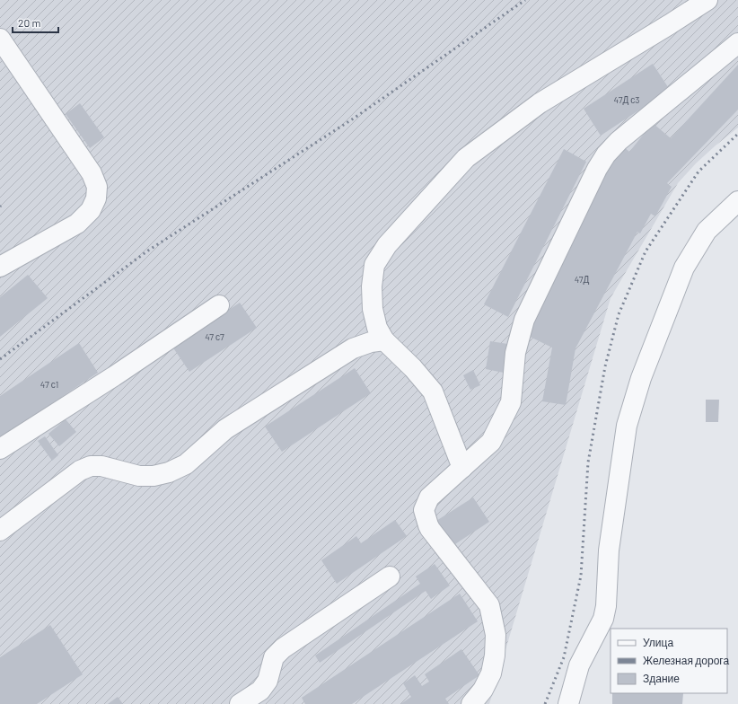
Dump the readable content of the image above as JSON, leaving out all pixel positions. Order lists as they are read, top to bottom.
{
  "house_numbers": [
    "47Д с3",
    "47Д",
    "47 с7",
    "47 с1"
  ],
  "legend": ["Улица", "Железная дорога", "Здание"],
  "scale_bar": "20 m"
}
